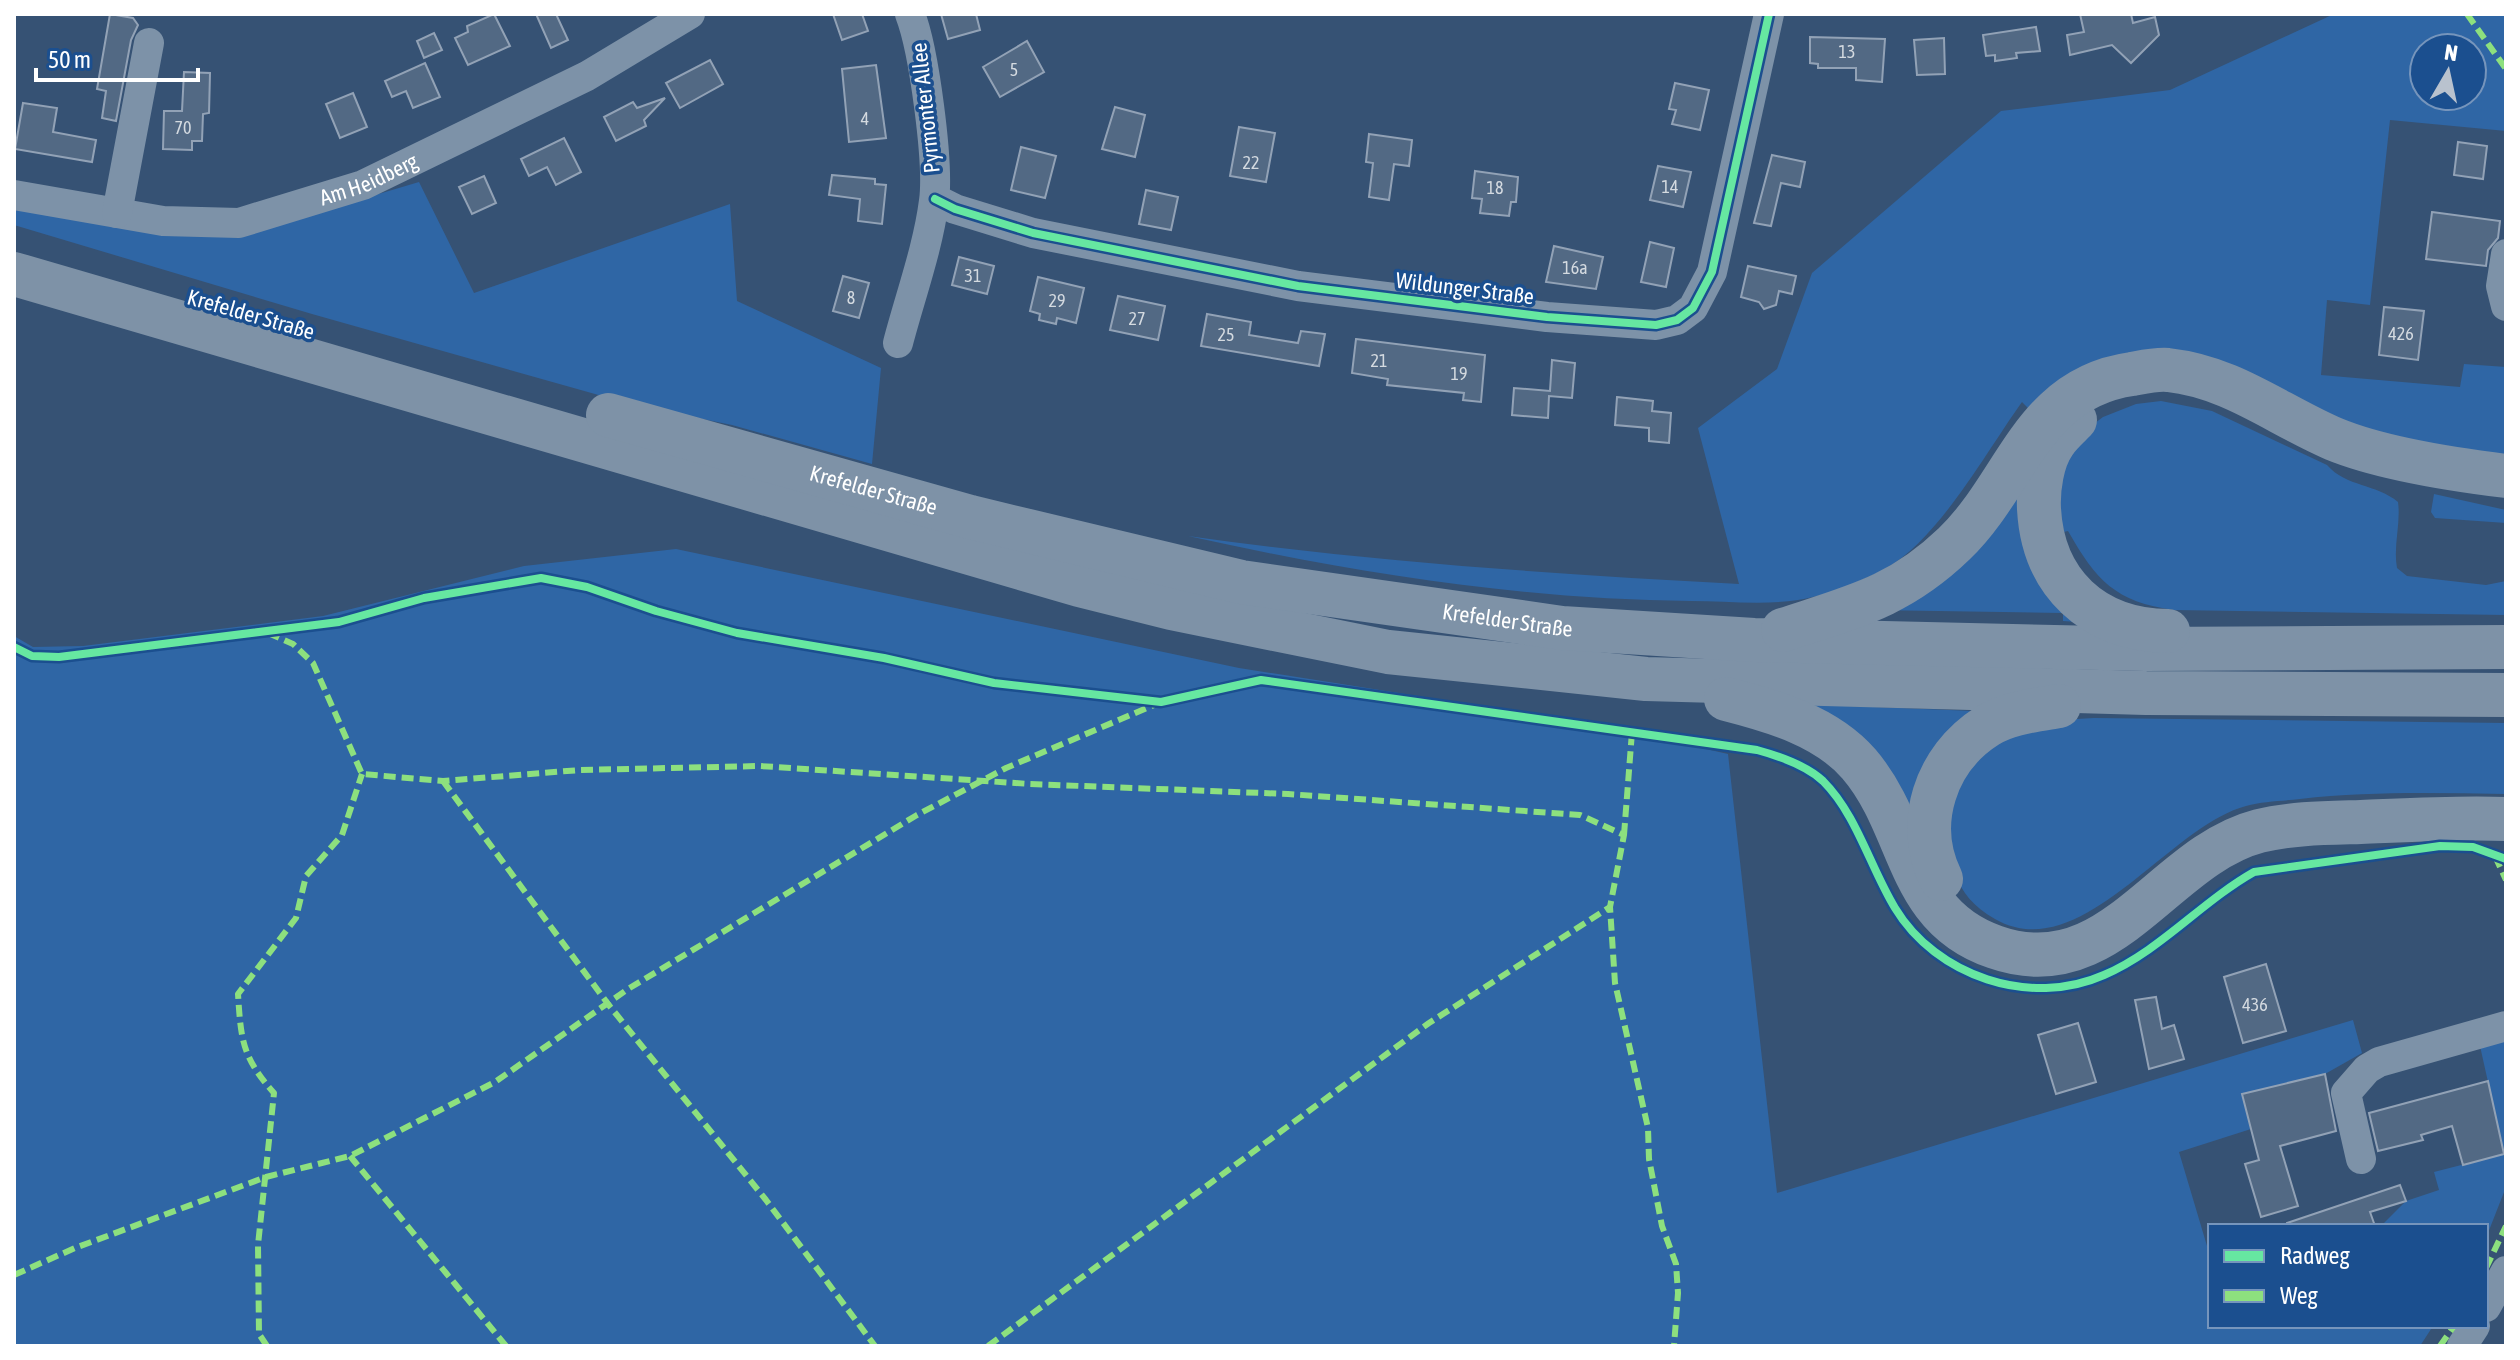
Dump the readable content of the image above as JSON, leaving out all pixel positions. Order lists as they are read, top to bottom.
{
  "streets": {
    "highway": ["Krefelder Straße"],
    "street": ["Pyrmonter Allee", "Am Heidberg", "Wildunger Straße"]
  },
  "crossings": [
    ["Pyrmonter Allee", "Wildunger Straße"]
  ],
  "house_numbers": [
    "13",
    "5",
    "4",
    "70",
    "22",
    "14",
    "18",
    "16a",
    "31",
    "8",
    "29",
    "27",
    "426",
    "25",
    "21",
    "19",
    "436"
  ],
  "legend": ["Radweg", "Weg"],
  "scale_bar": "50 m",
  "north": "top"
}
